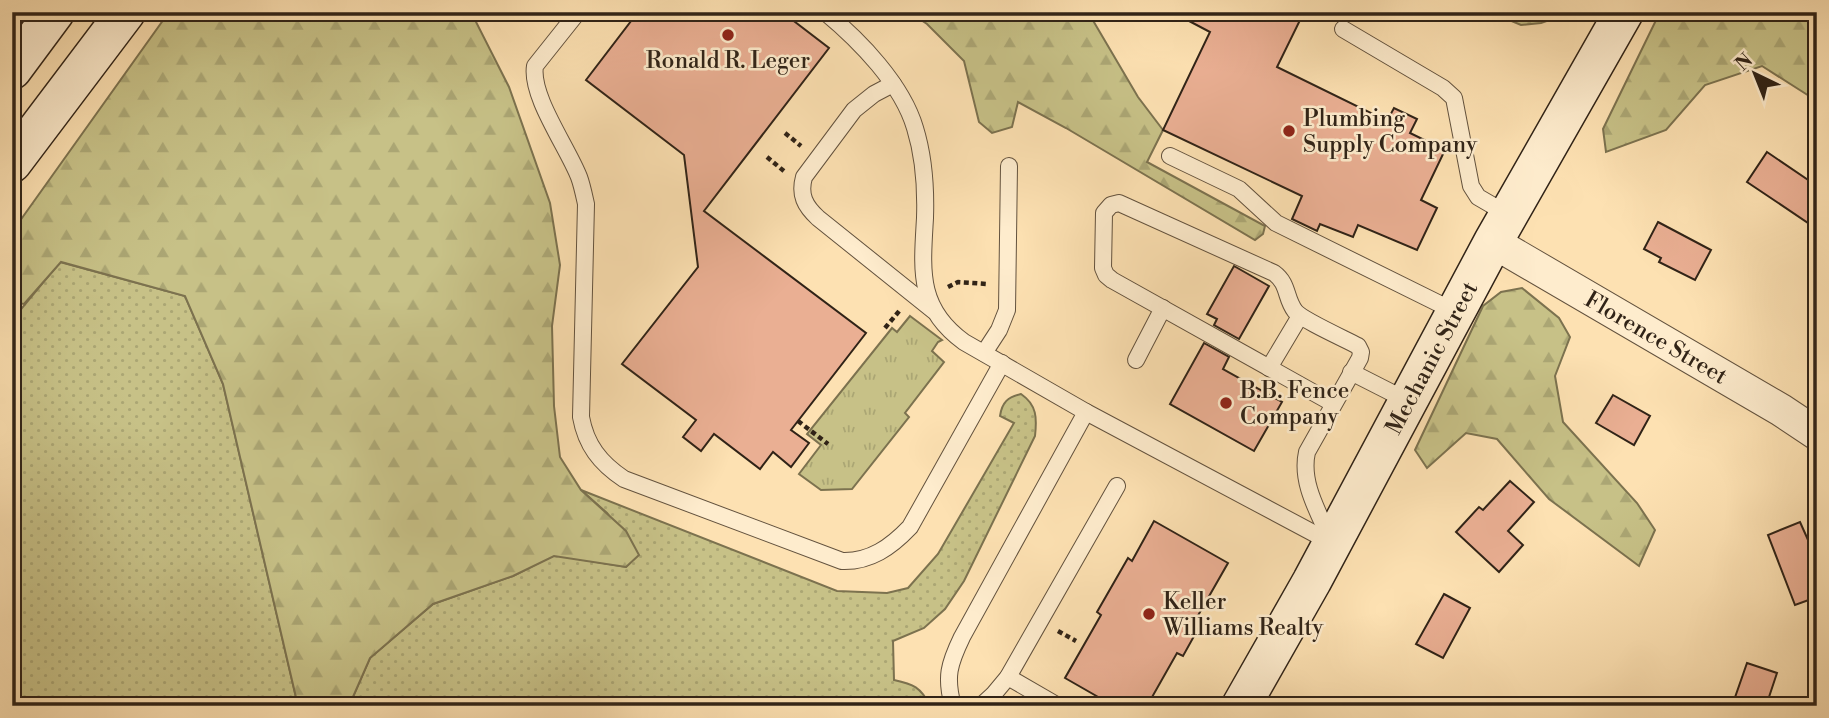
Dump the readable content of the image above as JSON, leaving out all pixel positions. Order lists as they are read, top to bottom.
{
  "streets": {
    "main road": ["Mechanic Street"],
    "street": ["Florence Street"]
  },
  "crossings": [
    ["Florence Street", "Mechanic Street"]
  ],
  "places": [
    "Ronald R. Leger",
    "Plumbing Supply Company",
    "B.B. Fence Company",
    "Keller Williams Realty"
  ],
  "north": "top left"
}
